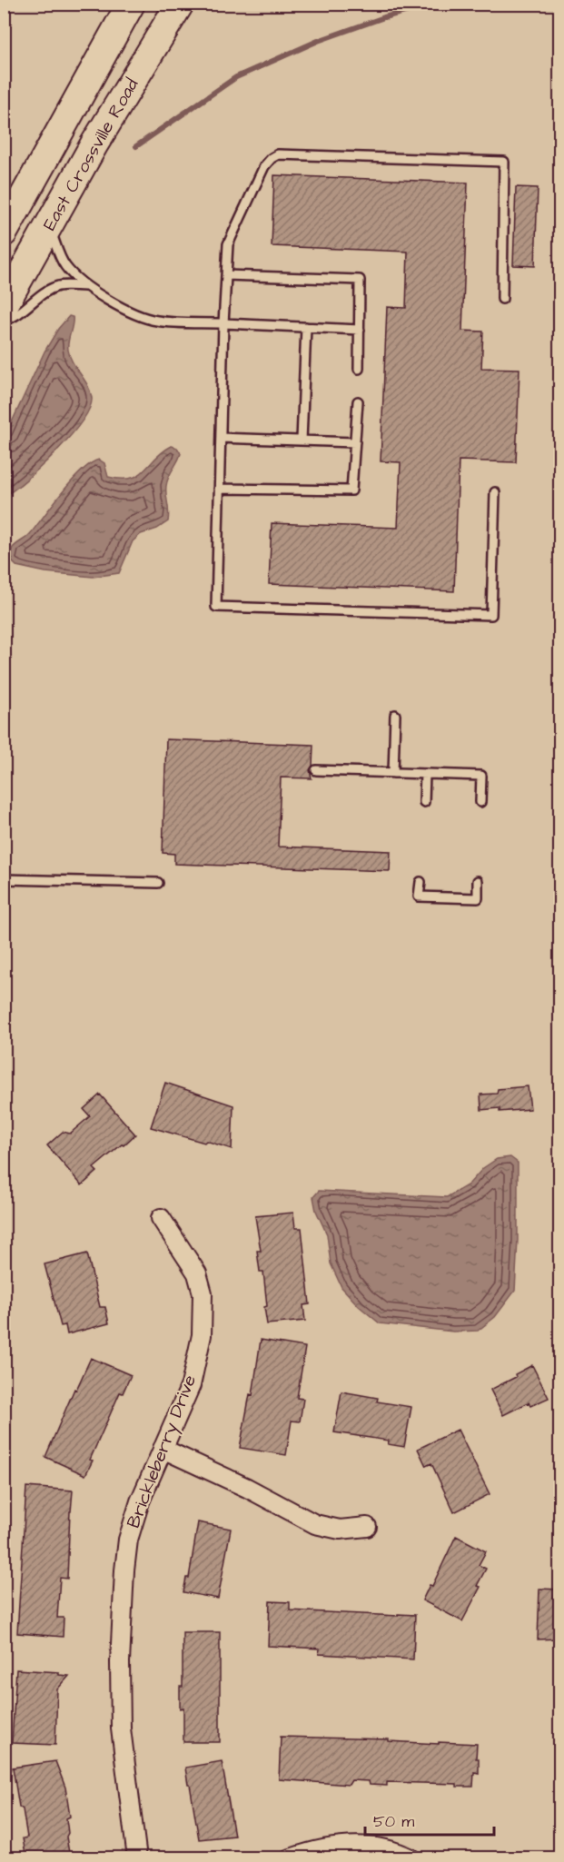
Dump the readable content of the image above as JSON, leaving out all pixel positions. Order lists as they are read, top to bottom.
{
  "streets": {
    "main road": ["East Crossville Road"],
    "street": ["Brickleberry Drive"]
  },
  "scale_bar": "50 m"
}
